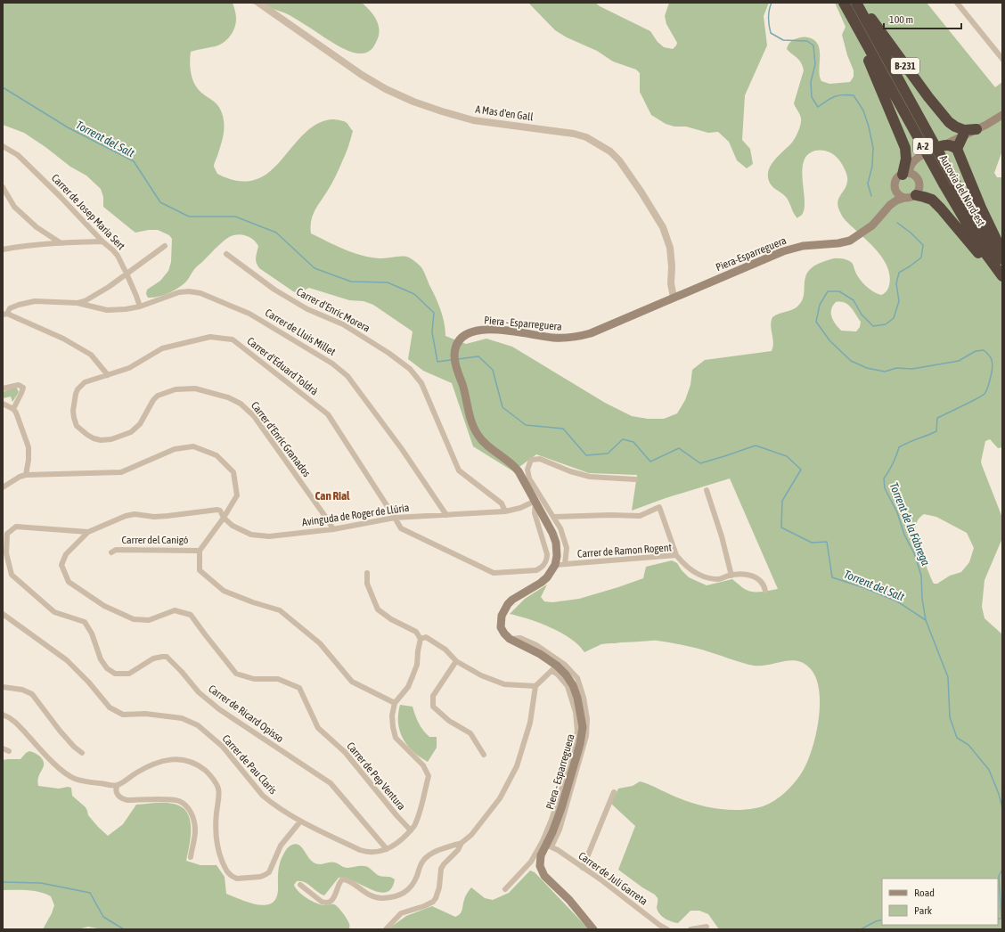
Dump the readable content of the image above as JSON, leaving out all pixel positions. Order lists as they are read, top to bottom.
{
  "streets": {
    "highway": ["B-231", "A-2", "Autovia del Nord-est"],
    "main road": ["Piera-Esparreguera", "Piera - Esparreguera"],
    "street": [
      "A Mas d'en Gall",
      "Carrer de Josep Maria Sert",
      "Carrer d'Enric Morera",
      "Carrer de Lluis Millet",
      "Carrer d'Eduard Toldrà",
      "Carrer d'Enric Granados",
      "Avinguda de Roger de Llúria",
      "Carrer del Canigó",
      "Carrer de Ramon Rogent",
      "Carrer de Ricard Opisso",
      "Carrer de Pau Claris",
      "Carrer de Pep Ventura",
      "Carrer de Juli Garreta"
    ]
  },
  "crossings": [
    ["A Mas d'en Gall", "Piera-Esparreguera"],
    ["A Mas d'en Gall", "Piera - Esparreguera"],
    ["Carrer de Josep Maria Sert", "Carrer de Lluis Millet"],
    ["Piera-Esparreguera", "Piera - Esparreguera"],
    ["Carrer d'Enric Morera", "Avinguda de Roger de Llúria"],
    ["Piera - Esparreguera", "Carrer d'Eduard Toldrà"],
    ["Piera - Esparreguera", "Avinguda de Roger de Llúria"],
    ["Piera - Esparreguera", "Carrer de Ramon Rogent"],
    ["Piera - Esparreguera", "Carrer de Juli Garreta"],
    ["Carrer de Lluis Millet", "Avinguda de Roger de Llúria"],
    ["Carrer d'Eduard Toldrà", "Carrer d'Enric Granados"],
    ["Carrer d'Eduard Toldrà", "Avinguda de Roger de Llúria"],
    ["Carrer d'Enric Granados", "Avinguda de Roger de Llúria"],
    ["Avinguda de Roger de Llúria", "Carrer de Pep Ventura"],
    ["Carrer de Ricard Opisso", "Carrer de Pau Claris"],
    ["Carrer de Ricard Opisso", "Carrer de Pep Ventura"]
  ],
  "districts": ["Can Rial"],
  "water": ["Torrent del Salt", "Torrent de la Fàbrega"],
  "legend": ["Road", "Park"],
  "scale_bar": "100 m"
}
